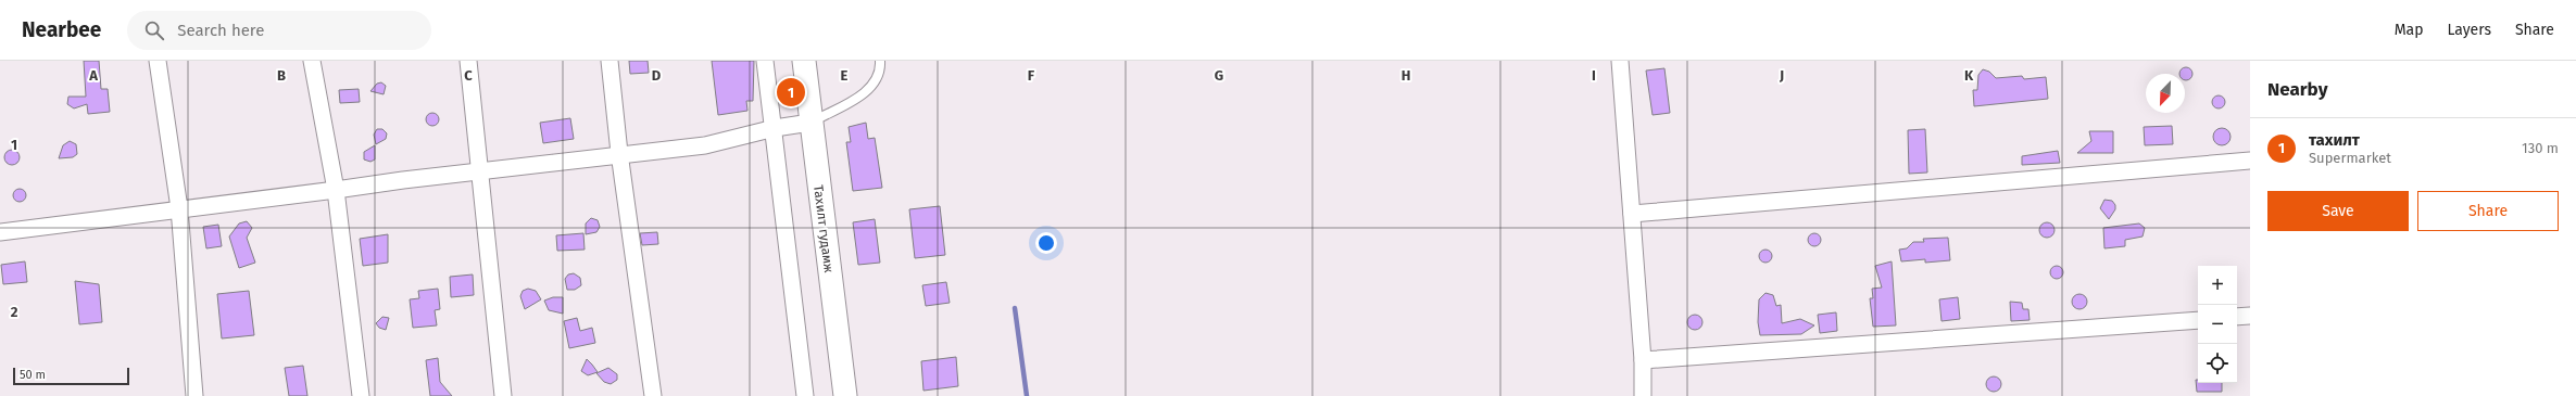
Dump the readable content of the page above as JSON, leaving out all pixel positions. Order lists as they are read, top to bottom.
{
  "streets": {
    "main road": ["Тахилт гудамж"]
  },
  "scale_bar": "50 m",
  "north": "bottom left",
  "page": {
    "header": "Nearbee",
    "search": "Search here",
    "nav": ["Map", "Layers", "Share"],
    "heading": "Nearby",
    "pins": "1",
    "list": [
      {
        "mark": "1",
        "name": "тахилт",
        "note": "Supermarket",
        "value": "130 m"
      }
    ],
    "buttons": ["Save", "Share"],
    "map_buttons": ["+", "−"],
    "scale": "50 m"
  },
  "grid": {
    "columns": [
      "A",
      "B",
      "C",
      "D",
      "E",
      "F",
      "G",
      "H",
      "I",
      "J",
      "K"
    ],
    "rows": ["1", "2"]
  }
}
